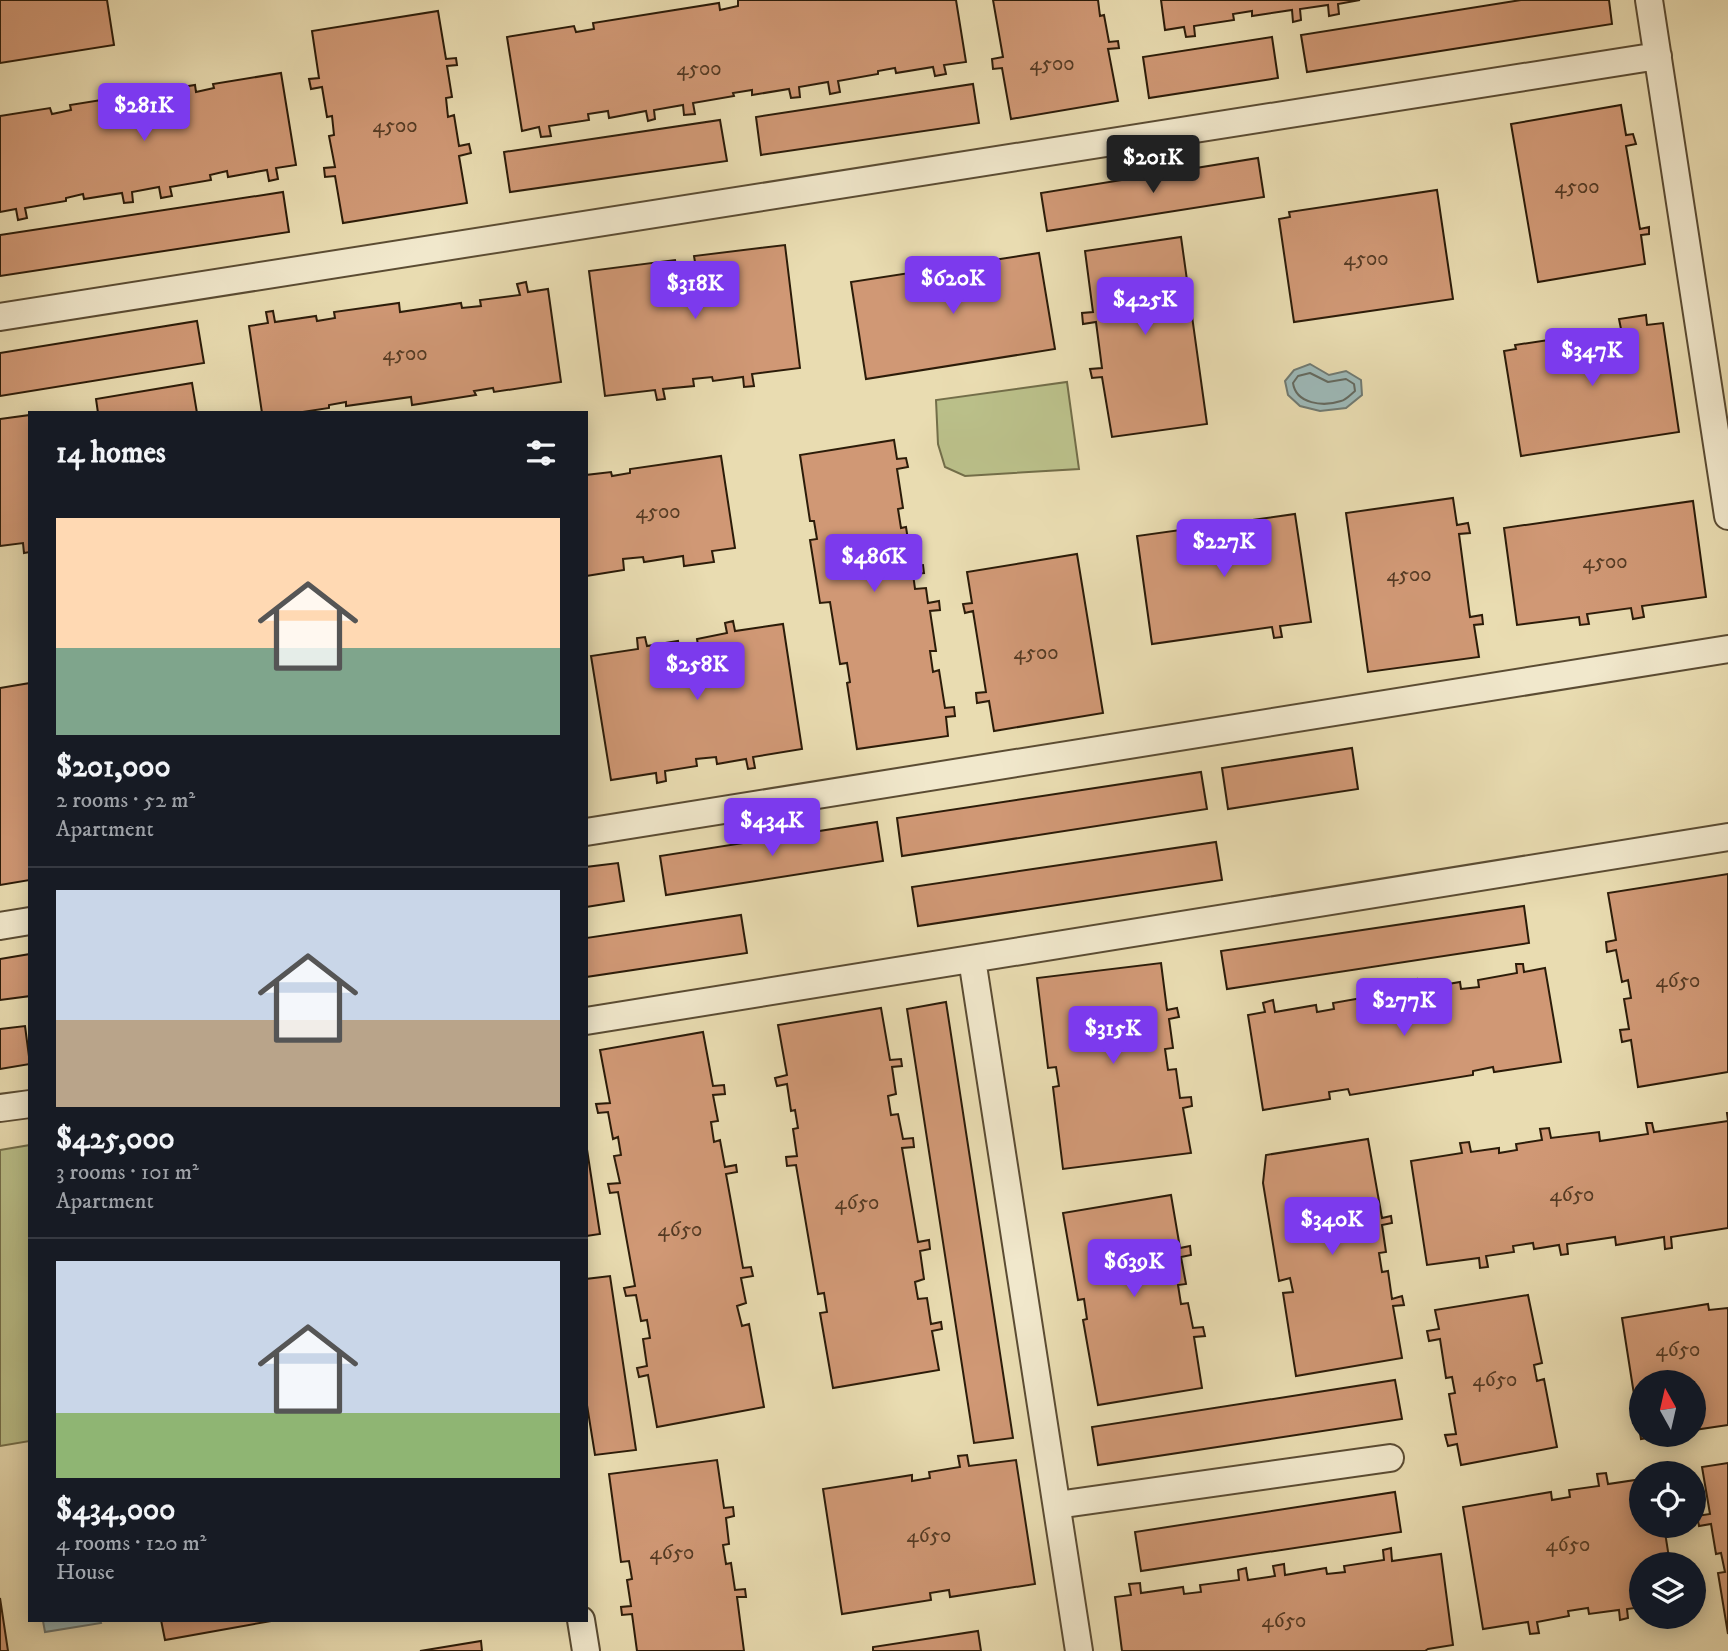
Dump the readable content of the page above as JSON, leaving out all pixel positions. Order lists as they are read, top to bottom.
{
  "house_numbers": [
    "4500",
    "4500",
    "4500",
    "4500",
    "4500",
    "4500",
    "4500",
    "4500",
    "4500",
    "4500",
    "4650",
    "4650",
    "4650",
    "4650",
    "4650",
    "4650",
    "4650",
    "4650",
    "4650",
    "4650"
  ],
  "north": "top",
  "page": {
    "price": [
      "$281K",
      "$201K",
      "$620K",
      "$318K",
      "$425K",
      "$347K",
      "$227K",
      "$486K",
      "$258K",
      "$434K",
      "$277K",
      "$315K",
      "$340K",
      "$639K"
    ],
    "heading": "14 homes",
    "list": [
      {
        "name": "$201,000",
        "note": "2 rooms · 52 m² · Apartment"
      },
      {
        "name": "$425,000",
        "note": "3 rooms · 101 m² · Apartment"
      },
      {
        "name": "$434,000",
        "note": "4 rooms · 120 m² · House"
      }
    ]
  }
}
